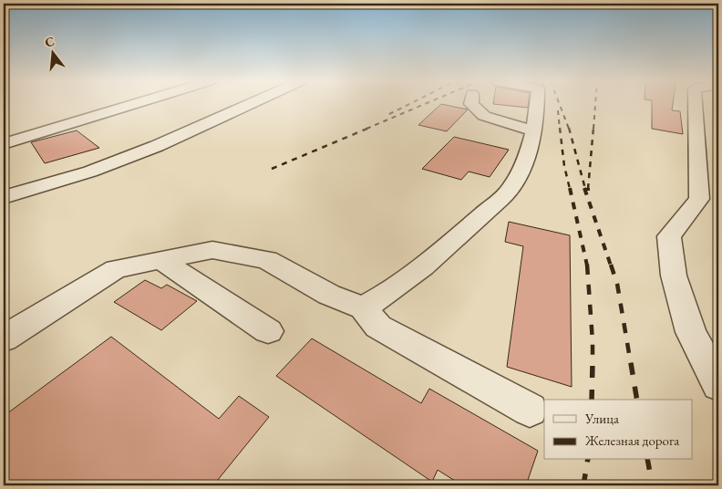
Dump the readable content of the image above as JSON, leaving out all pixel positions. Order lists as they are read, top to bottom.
{
  "legend": ["Улица", "Железная дорога"],
  "north": "top"
}
